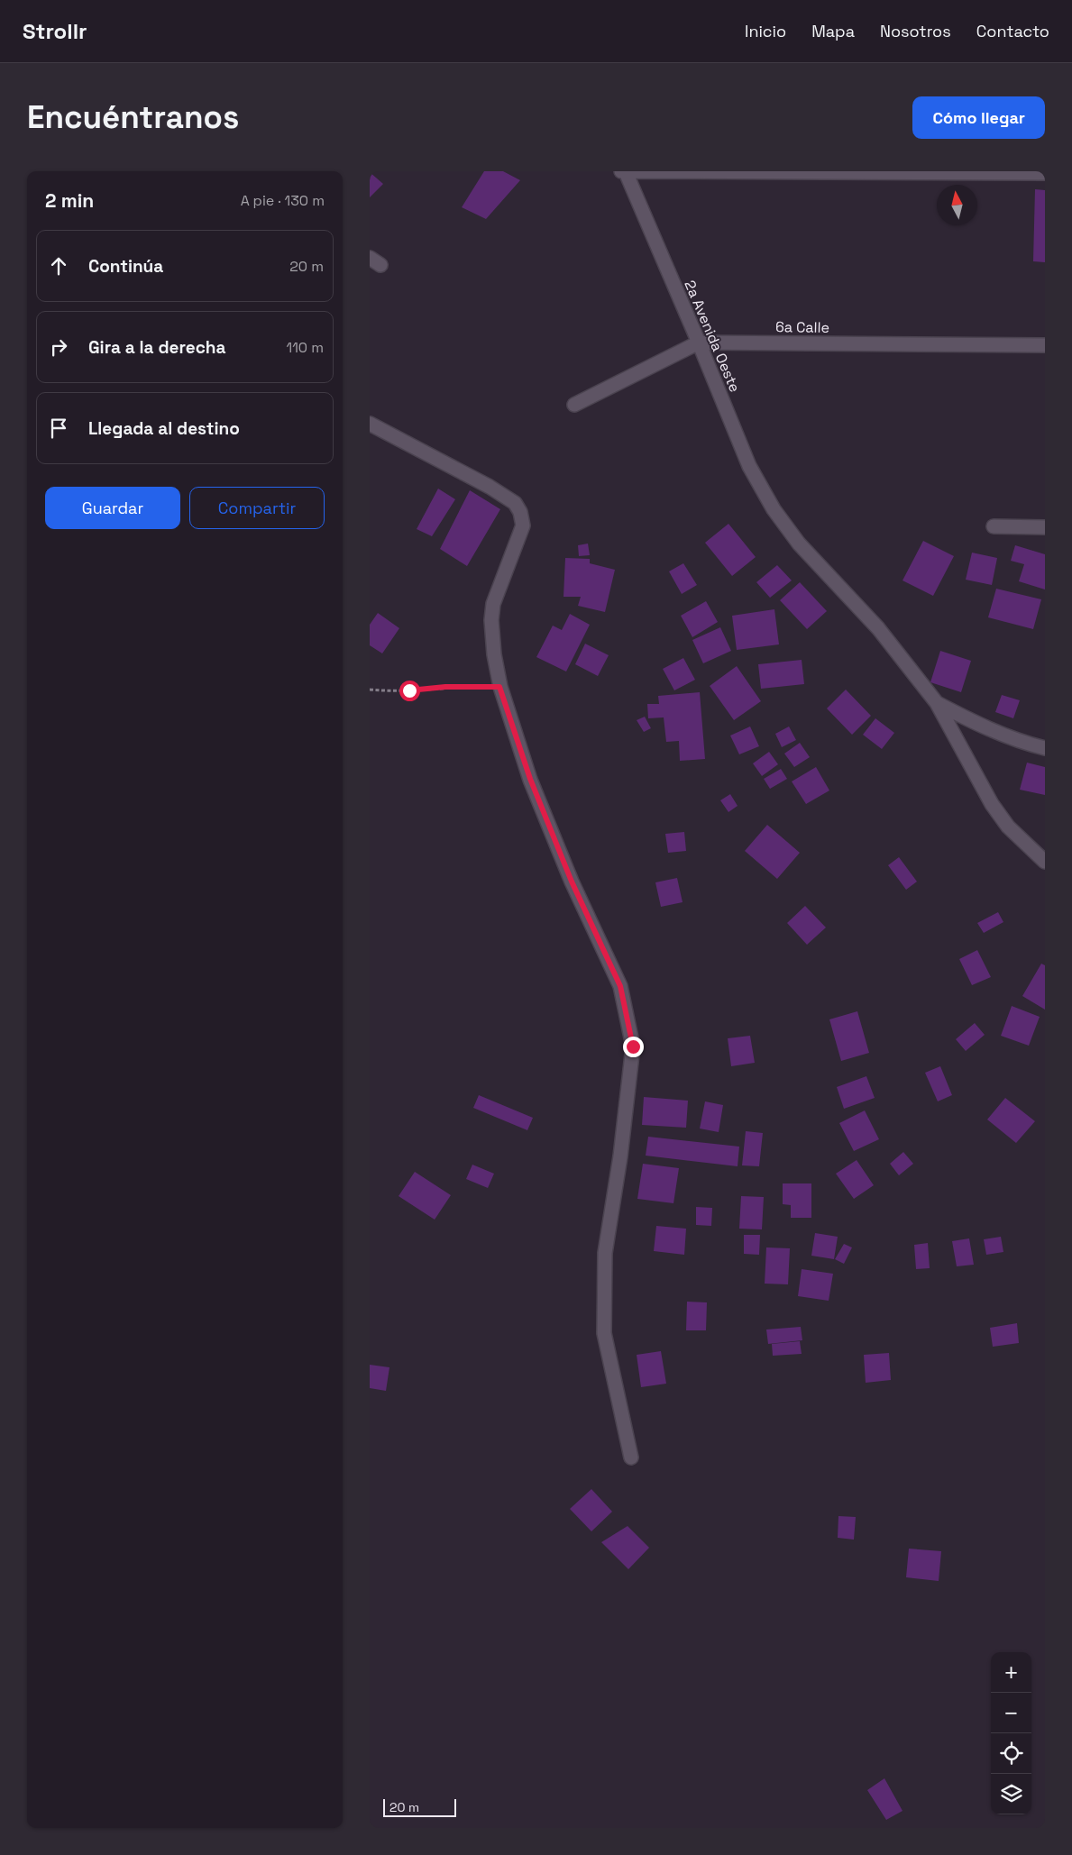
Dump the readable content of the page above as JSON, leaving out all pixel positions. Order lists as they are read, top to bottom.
{
  "streets": {
    "street": ["6a Calle", "2a Avenida Oeste"]
  },
  "crossings": [
    ["6a Calle", "2a Avenida Oeste"]
  ],
  "scale_bar": "20 m",
  "north": "top",
  "page": {
    "header": "Strollr",
    "nav": [
      "Inicio",
      "Mapa",
      "Nosotros",
      "Contacto"
    ],
    "buttons": [
      "Cómo llegar",
      ["Guardar", "Compartir"]
    ],
    "title": "Encuéntranos",
    "heading": ["2 min", "A pie · 130 m"],
    "list": [
      ["Continúa", "20 m"],
      ["Gira a la derecha", "110 m"],
      "Llegada al destino"
    ],
    "map_buttons": ["+", "−"],
    "scale": "20 m"
  }
}
